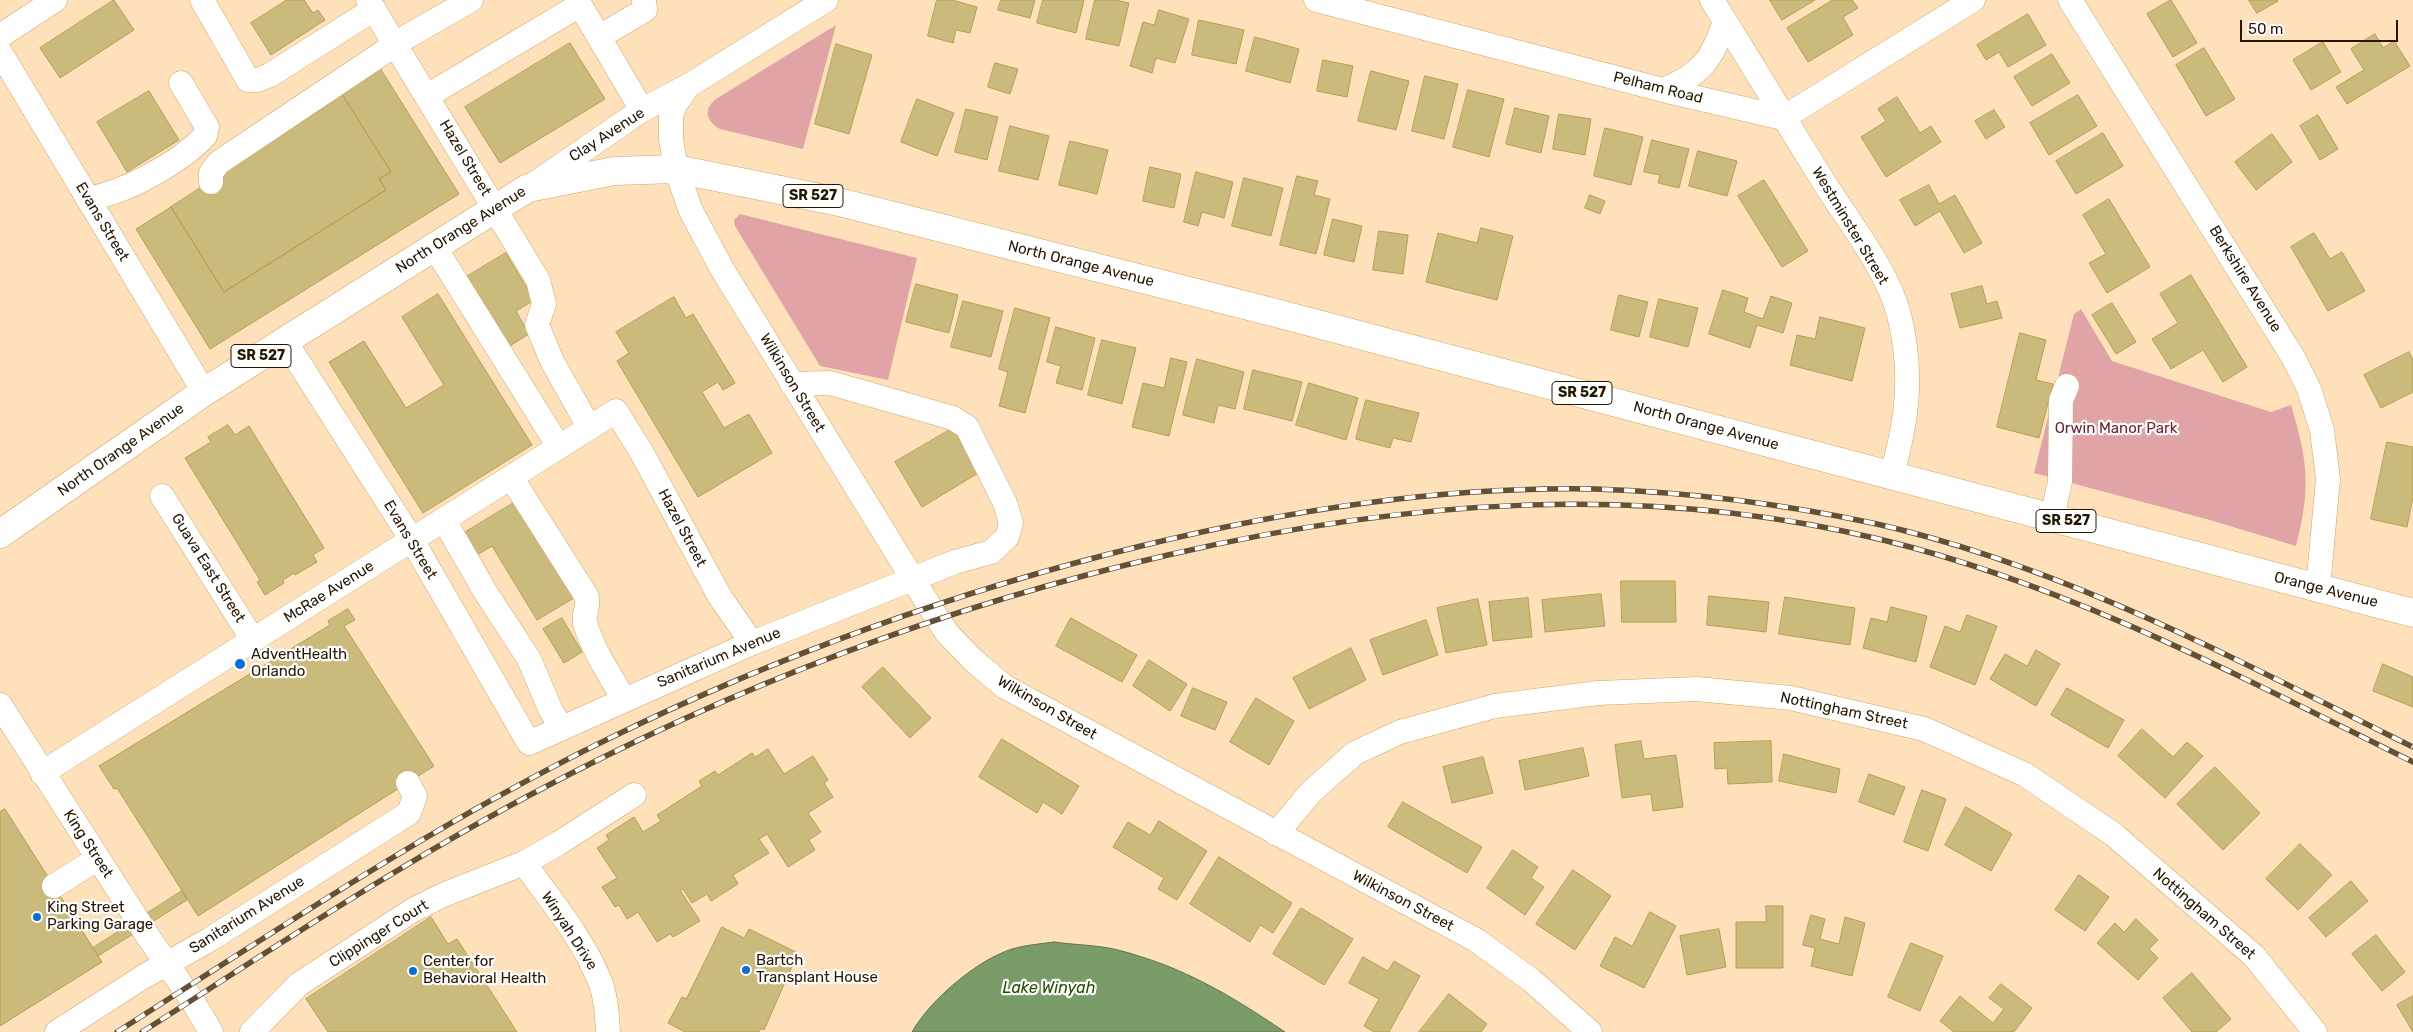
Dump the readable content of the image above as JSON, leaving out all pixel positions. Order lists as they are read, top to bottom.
{
  "streets": {
    "main road": ["SR 527", "North Orange Avenue", "Orange Avenue"],
    "street": [
      "Pelham Road",
      "Clay Avenue",
      "Hazel Street",
      "Evans Street",
      "Westminster Street",
      "Berkshire Avenue",
      "Wilkinson Street",
      "Guava East Street",
      "McRae Avenue",
      "Sanitarium Avenue",
      "Nottingham Street",
      "King Street",
      "Winyah Drive",
      "Clippinger Court"
    ]
  },
  "crossings": [
    ["Pelham Road", "Westminster Street"],
    ["Clay Avenue", "North Orange Avenue"],
    ["Clay Avenue", "Wilkinson Street"],
    ["Hazel Street", "North Orange Avenue"],
    ["Hazel Street", "McRae Avenue"],
    ["Hazel Street", "Sanitarium Avenue"],
    ["Evans Street", "North Orange Avenue"],
    ["Evans Street", "McRae Avenue"],
    ["Evans Street", "Sanitarium Avenue"],
    ["Westminster Street", "North Orange Avenue"],
    ["North Orange Avenue", "Wilkinson Street"],
    ["North Orange Avenue", "Orange Avenue"],
    ["Berkshire Avenue", "Orange Avenue"],
    ["Wilkinson Street", "Sanitarium Avenue"],
    ["Wilkinson Street", "Nottingham Street"],
    ["Guava East Street", "McRae Avenue"],
    ["McRae Avenue", "King Street"],
    ["Sanitarium Avenue", "King Street"],
    ["Winyah Drive", "Clippinger Court"]
  ],
  "water": ["Lake Winyah"],
  "parks": ["Orwin Manor Park"],
  "places": [
    "AdventHealth Orlando",
    "King Street Parking Garage",
    "Bartch Transplant House",
    "Center for Behavioral Health"
  ],
  "scale_bar": "50 m"
}
